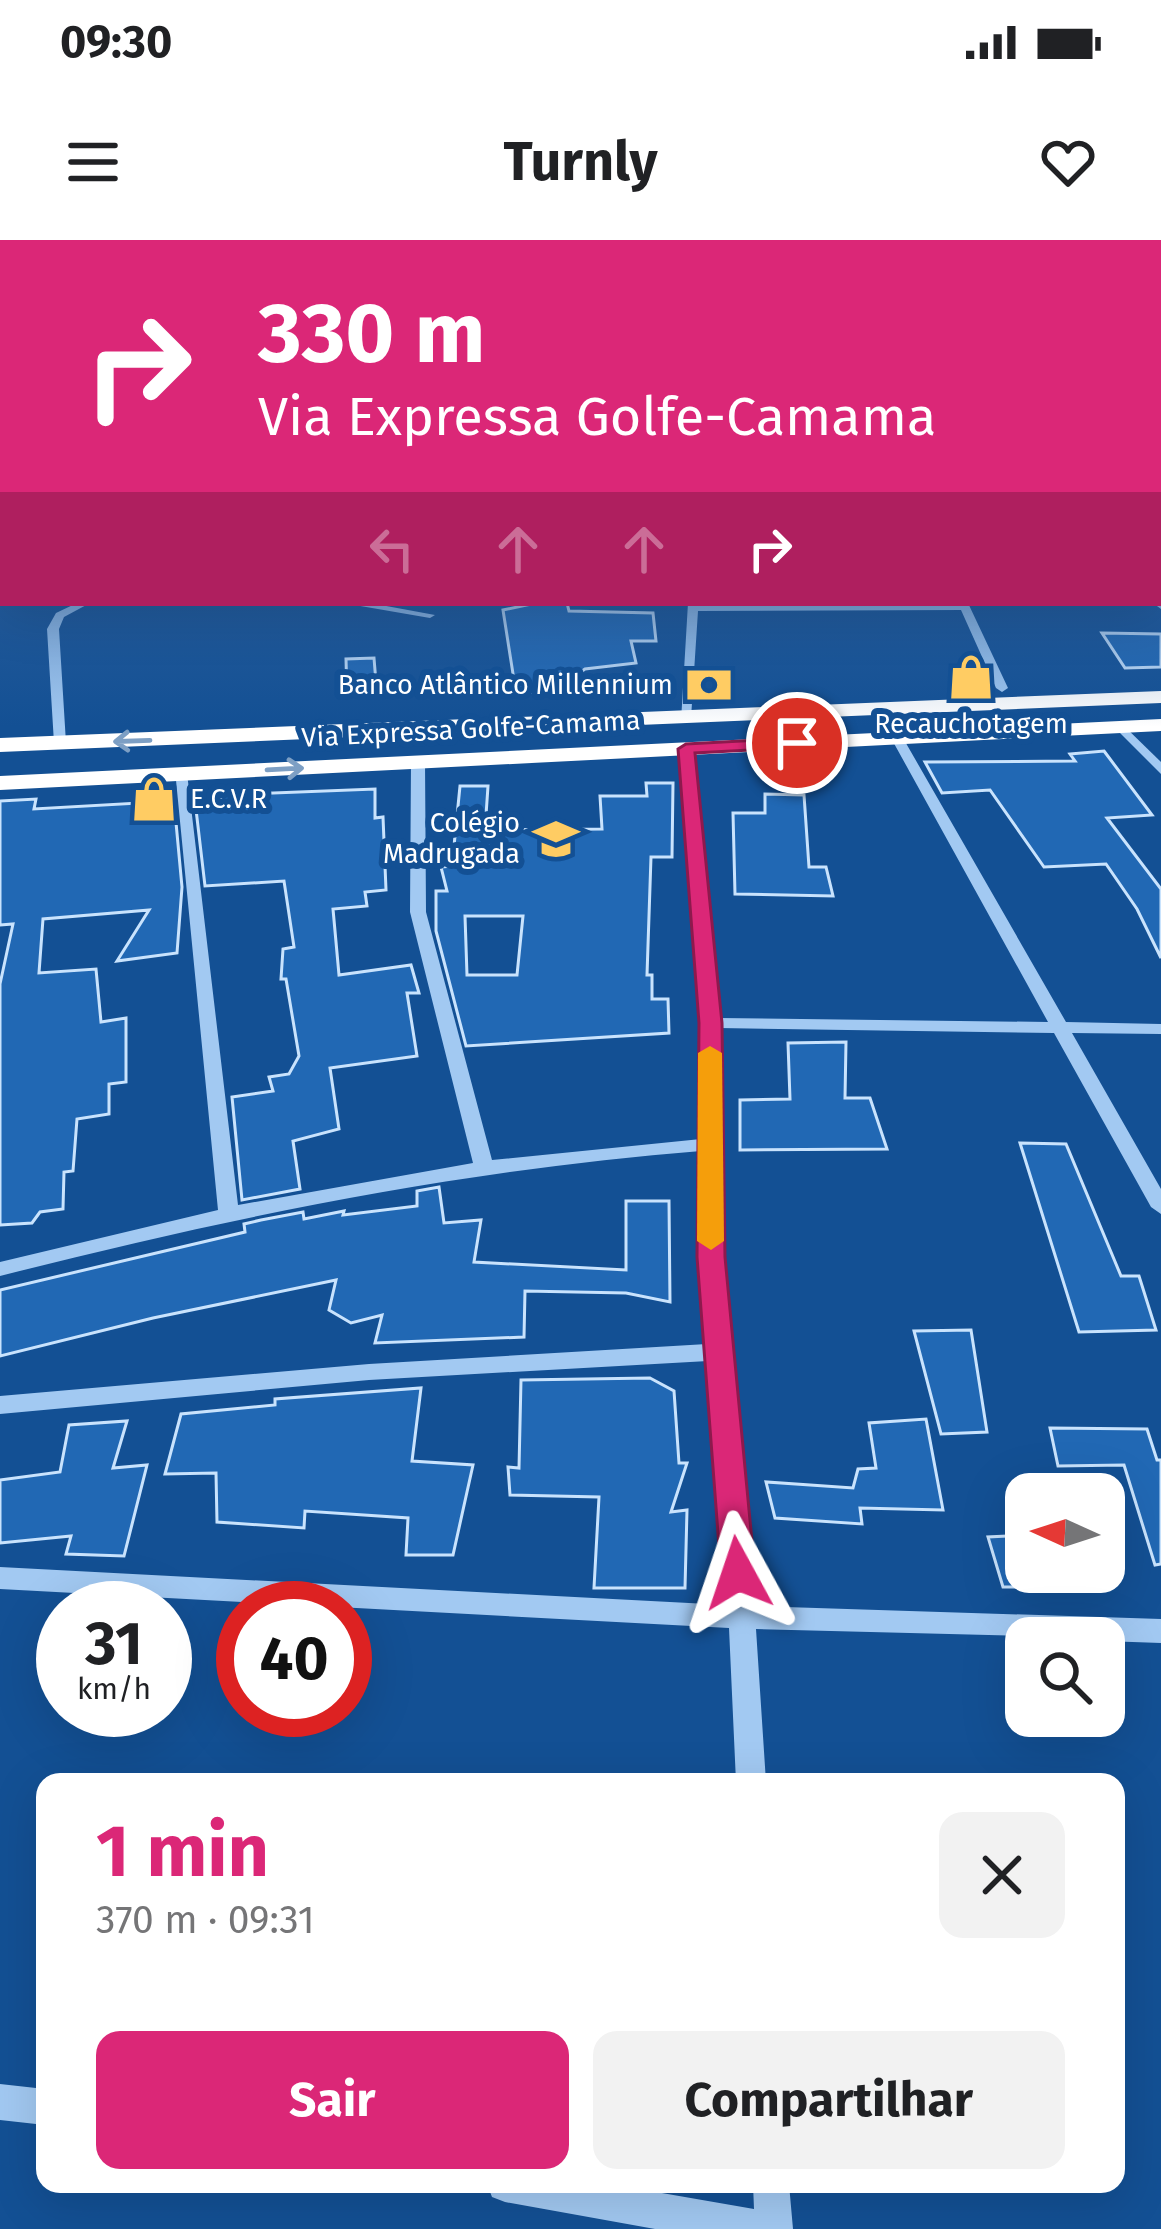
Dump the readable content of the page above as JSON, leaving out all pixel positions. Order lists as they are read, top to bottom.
{
  "streets": {
    "highway": ["Via Expressa Golfe-Camama"]
  },
  "places": {
    "shop": ["Recauchotagem", "E.C.V.R"],
    "bank": ["Banco Atlântico Millennium"],
    "school or university": ["Colégio Madrugada"]
  },
  "north": "left",
  "page": {
    "status": "09:30",
    "header": "Turnly",
    "turn": ["330 m", "Via Expressa Golfe-Camama"],
    "speed": "31 km/h",
    "limit": "40",
    "heading": ["1 min", "370 m · 09:31"],
    "buttons": ["Sair", "Compartilhar"]
  }
}
